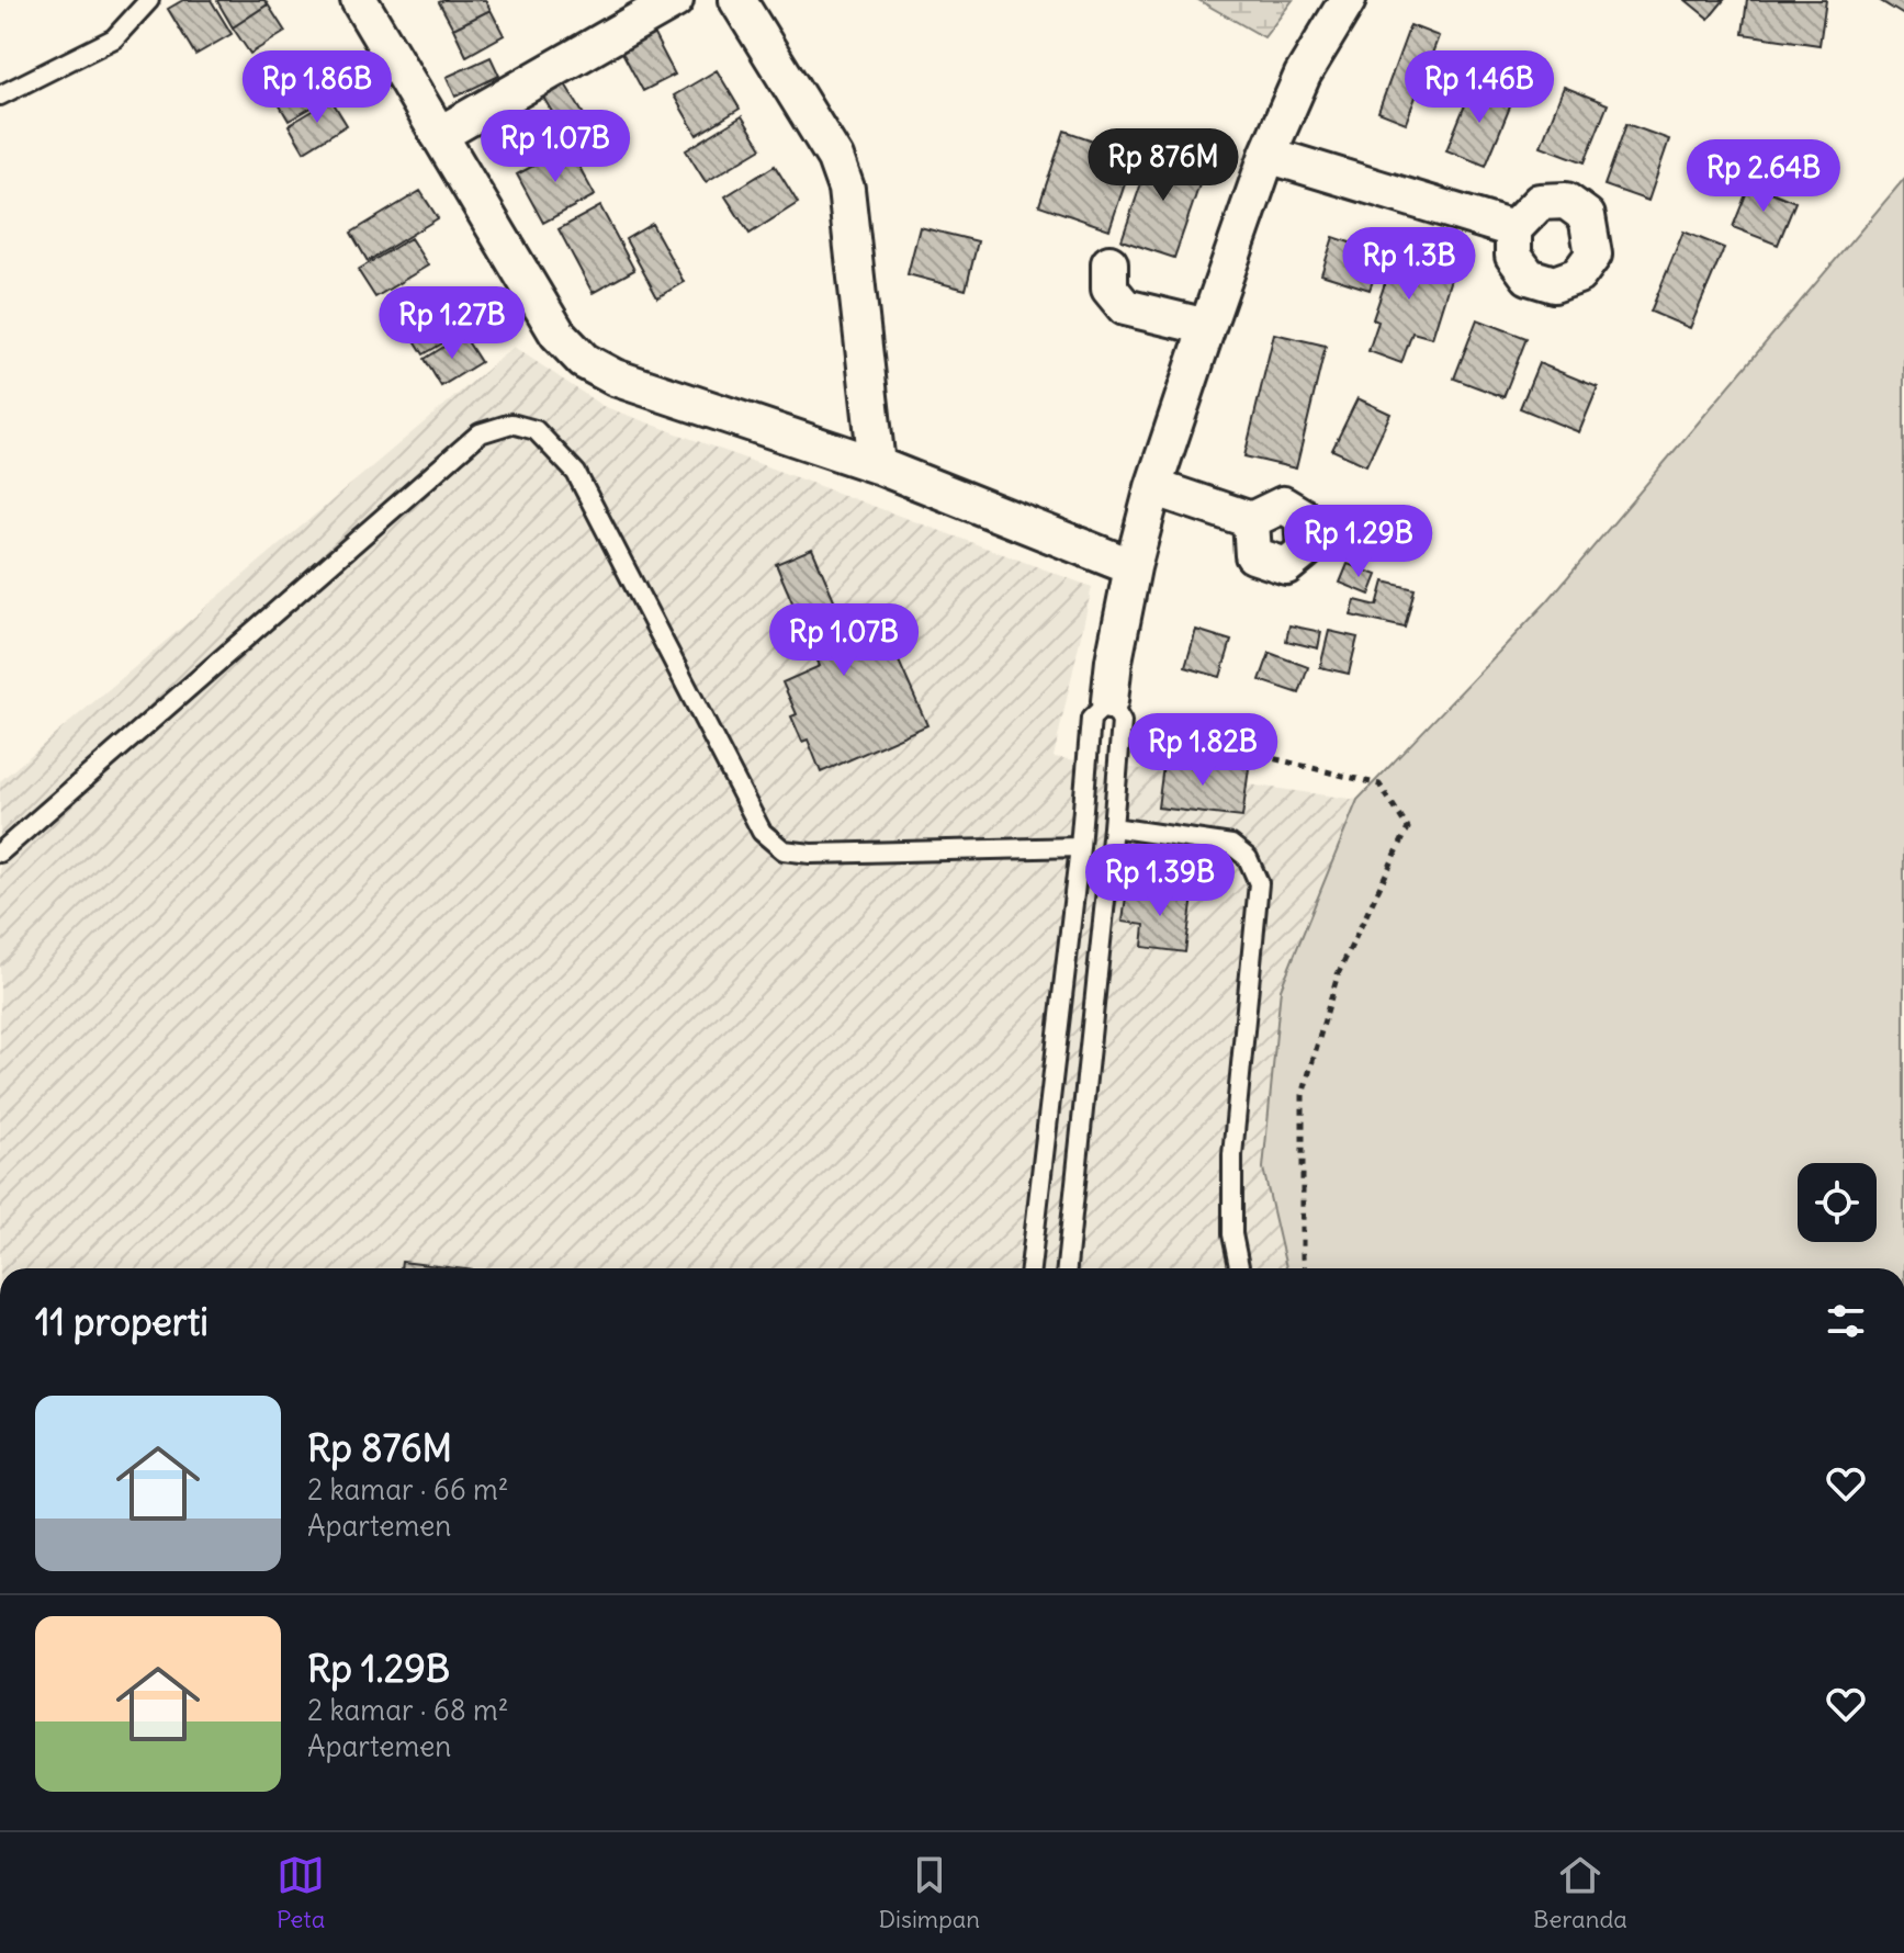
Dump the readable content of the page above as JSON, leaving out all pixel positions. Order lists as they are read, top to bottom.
{
  "page": {
    "price": [
      "Rp 1.86B",
      "Rp 1.46B",
      "Rp 1.07B",
      "Rp 876M",
      "Rp 2.64B",
      "Rp 1.3B",
      "Rp 1.27B",
      "Rp 1.29B",
      "Rp 1.07B",
      "Rp 1.82B",
      "Rp 1.39B"
    ],
    "heading": "11 properti",
    "list": [
      {
        "name": "Rp 876M",
        "note": "2 kamar · 66 m² · Apartemen"
      },
      {
        "name": "Rp 1.29B",
        "note": "2 kamar · 68 m² · Apartemen"
      }
    ],
    "tabs": ["Peta", "Disimpan", "Beranda"]
  }
}
